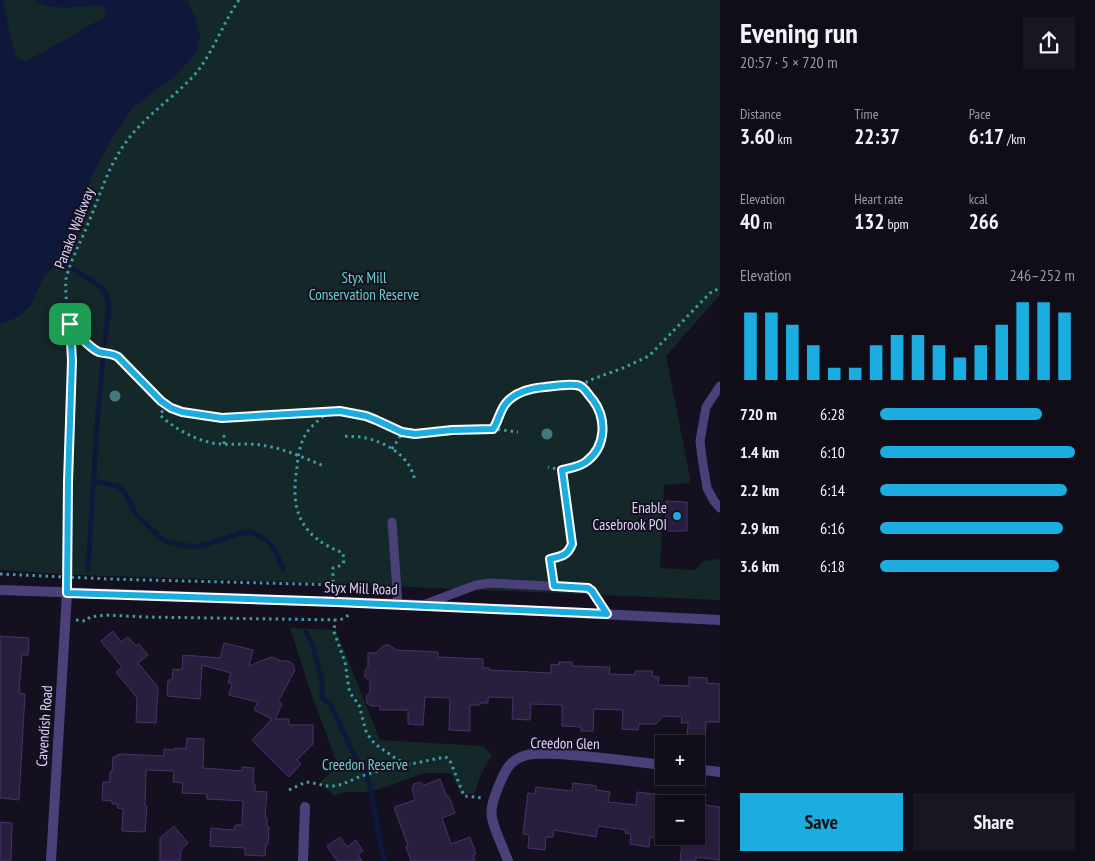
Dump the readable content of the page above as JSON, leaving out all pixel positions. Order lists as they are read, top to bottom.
{
  "streets": {
    "street": ["Styx Mill Road", "Cavendish Road", "Creedon Glen"],
    "path": ["Panako Walkway"]
  },
  "crossings": [
    ["Panako Walkway", "Styx Mill Road"],
    ["Panako Walkway", "Cavendish Road"],
    ["Styx Mill Road", "Cavendish Road"]
  ],
  "parks": ["Styx Mill Conservation Reserve", "Creedon Reserve"],
  "places": ["Enable Casebrook POI"],
  "page": {
    "heading": ["Evening run", "20:57 · 5 × 720 m"],
    "stats": [
      ["Distance", "3.60 km"],
      ["Time", "22:37"],
      ["Pace", "6:17 /km"],
      ["Elevation", "40 m"],
      ["Heart rate", "132 bpm"],
      ["kcal", "266"]
    ],
    "chart": ["Elevation", "246–252 m"],
    "list": [
      {
        "name": "720 m",
        "note": "6:28"
      },
      {
        "name": "1.4 km",
        "note": "6:10"
      },
      {
        "name": "2.2 km",
        "note": "6:14"
      },
      {
        "name": "2.9 km",
        "note": "6:16"
      },
      {
        "name": "3.6 km",
        "note": "6:18"
      }
    ],
    "map_buttons": ["+", "−"],
    "buttons": ["Save", "Share"]
  }
}
